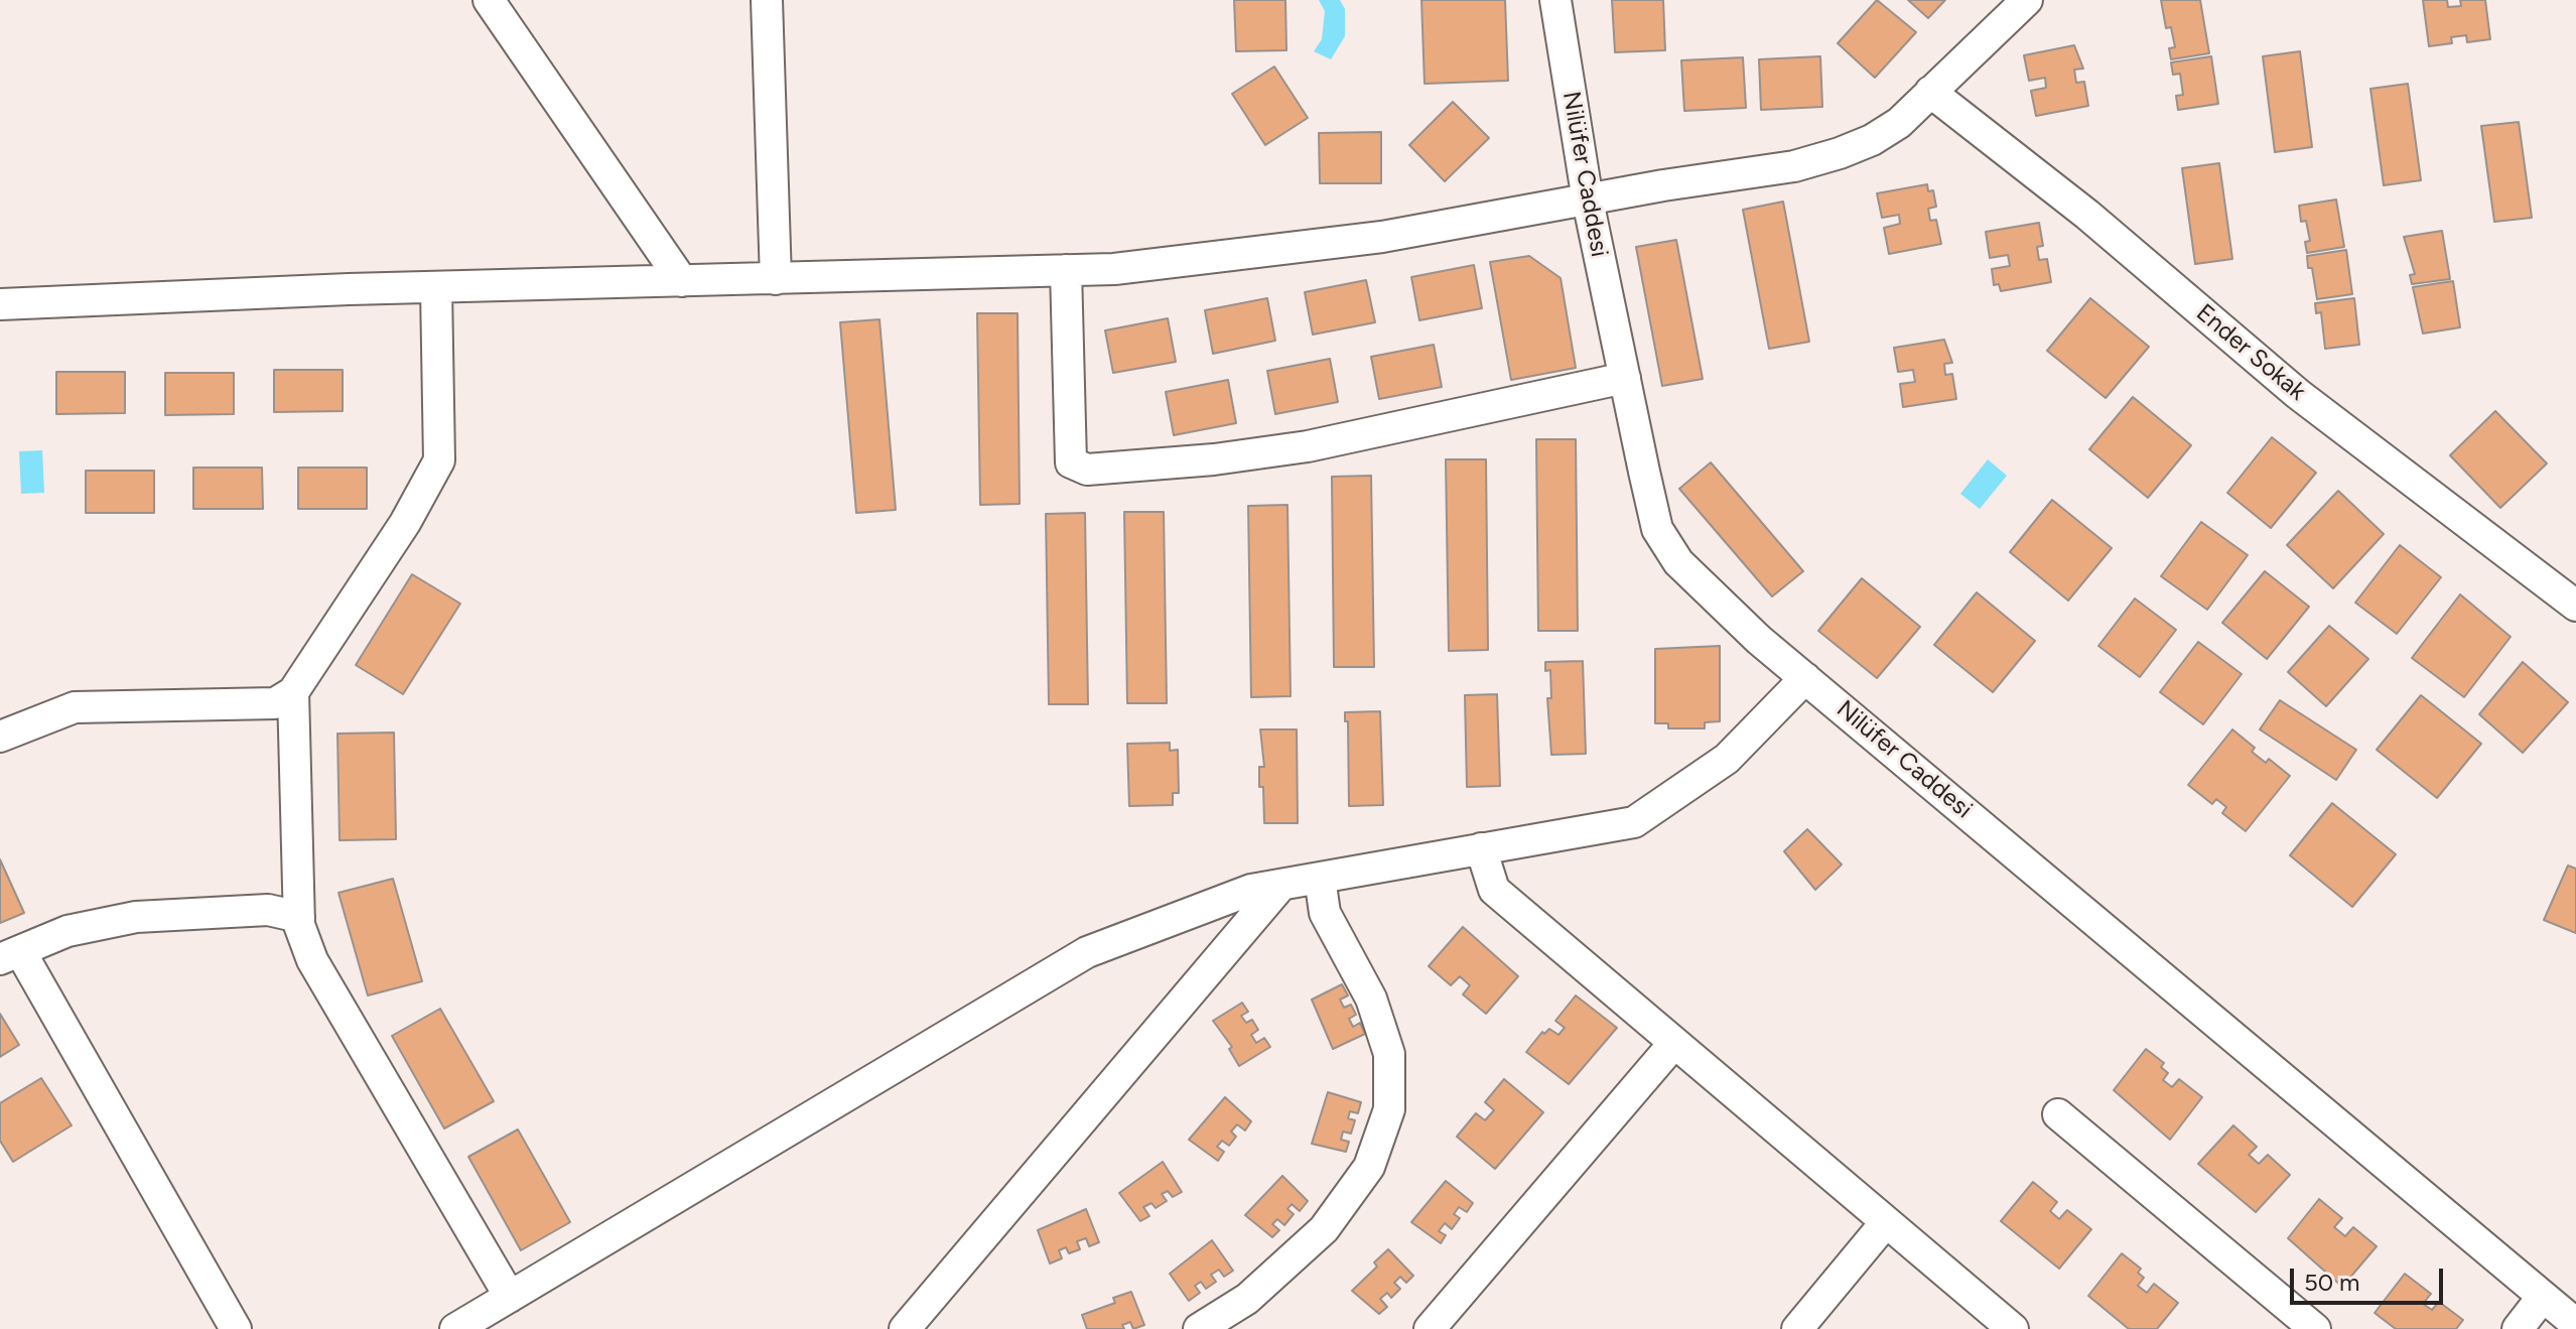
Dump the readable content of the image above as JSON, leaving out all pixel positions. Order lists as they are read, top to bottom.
{
  "streets": {
    "street": ["Nilüfer Caddesi", "Ender Sokak"]
  },
  "scale_bar": "50 m"
}
